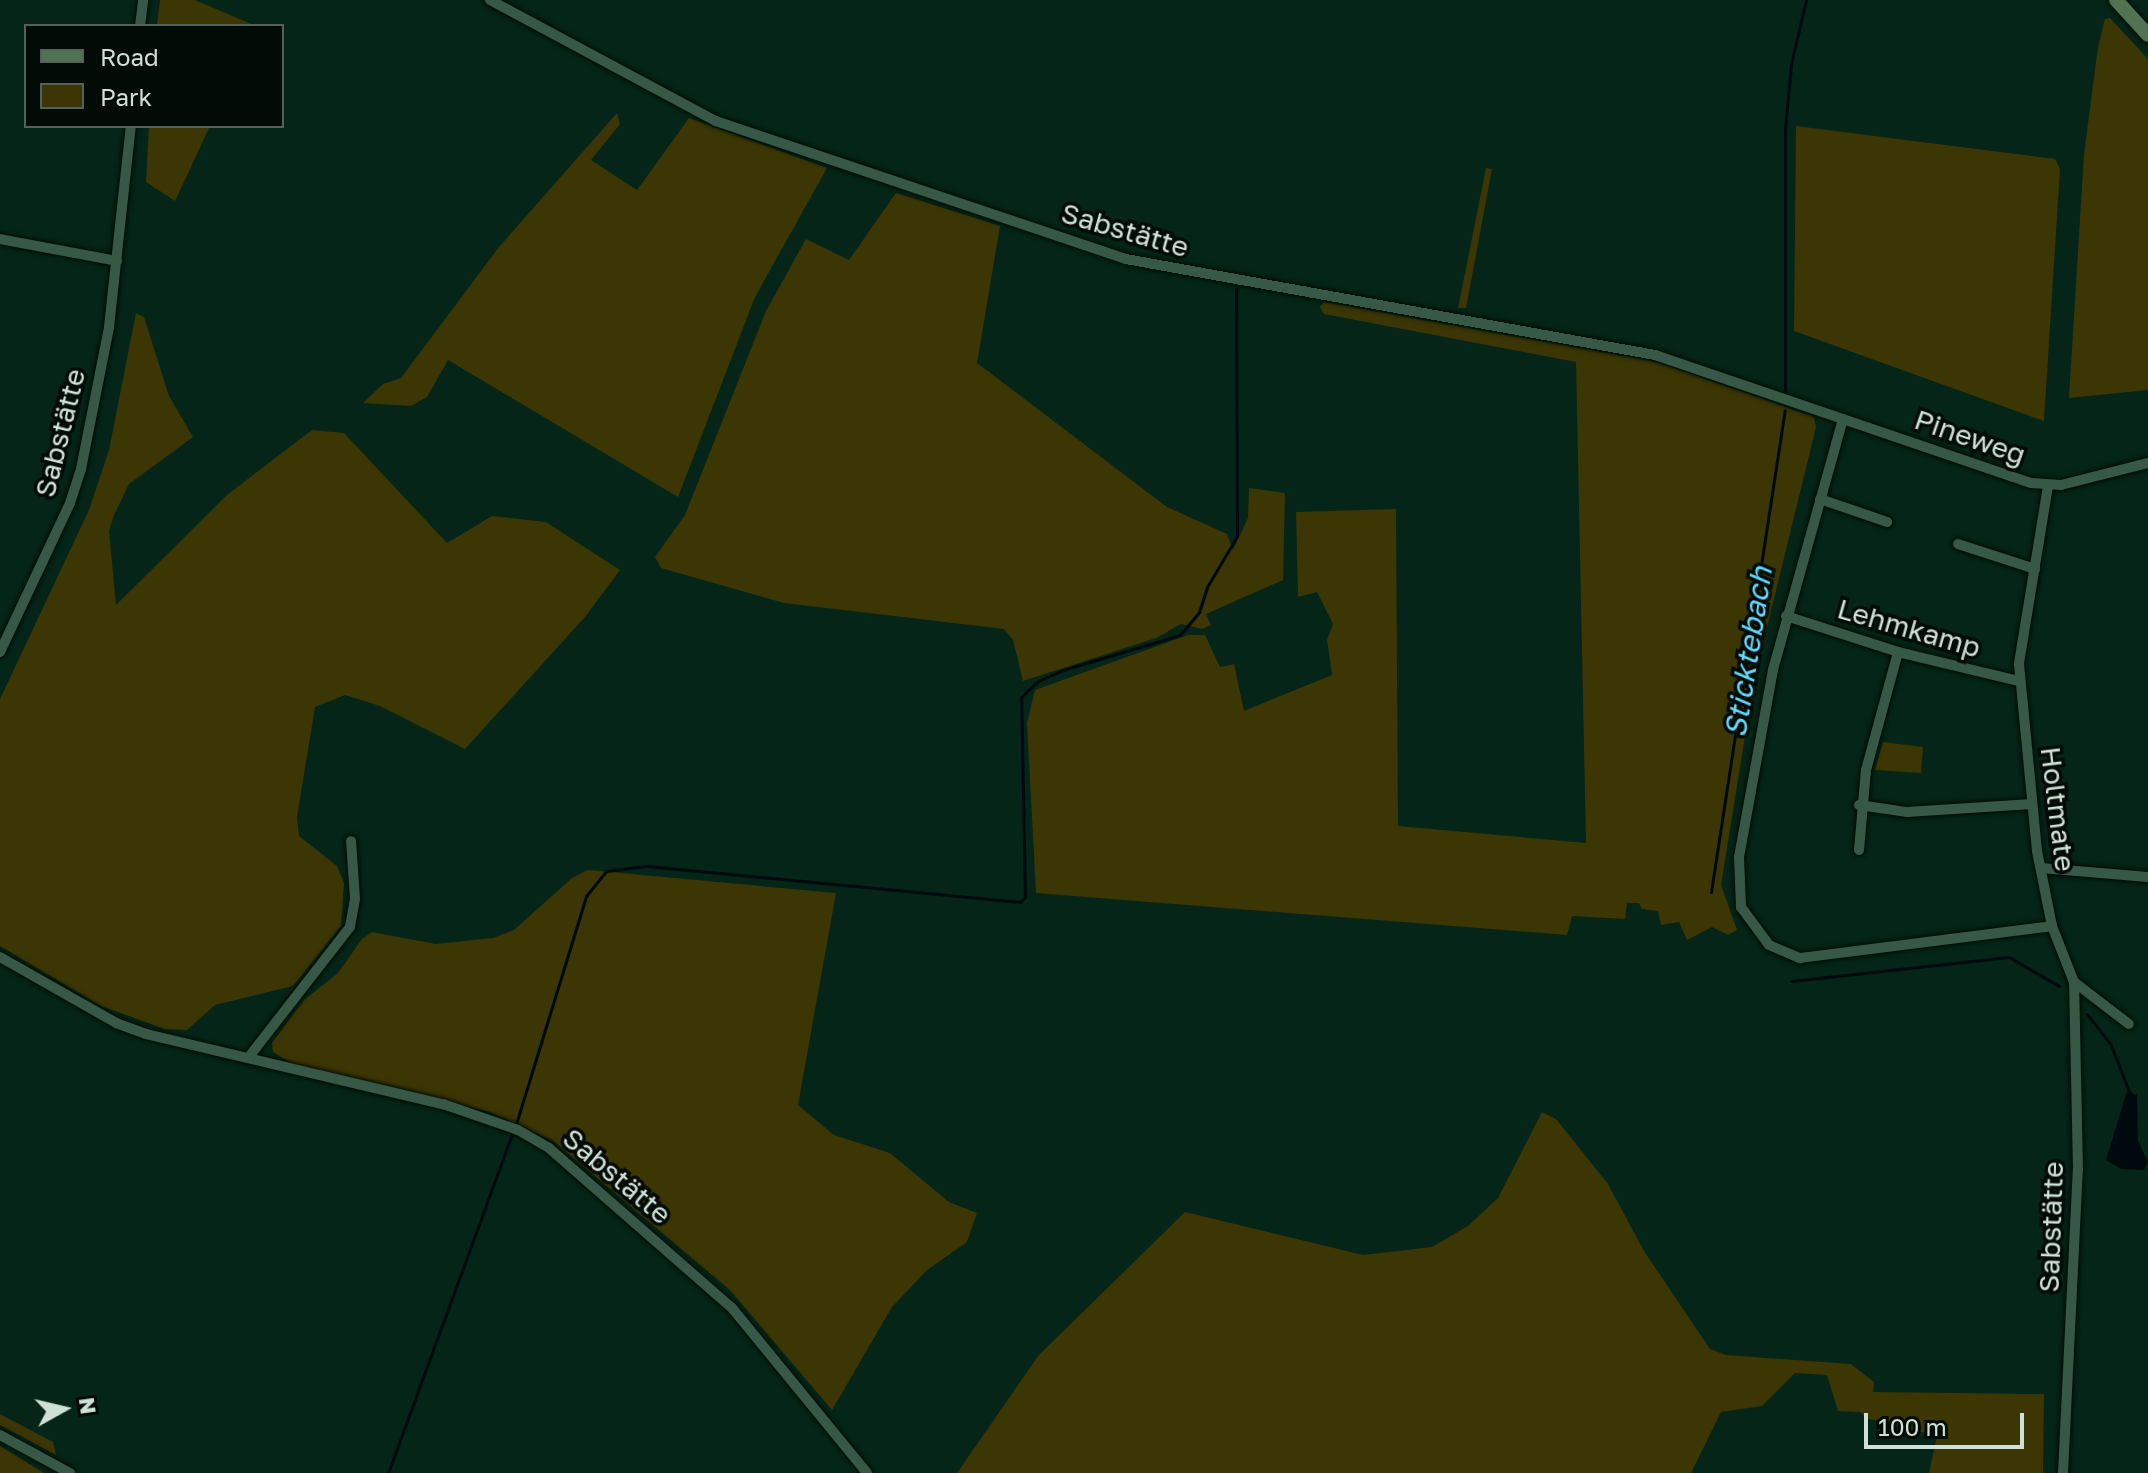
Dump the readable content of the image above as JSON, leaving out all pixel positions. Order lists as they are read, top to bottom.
{
  "streets": {
    "street": [
      "Sabstätte",
      "Pineweg",
      "Lehmkamp",
      "Holtmate"
    ]
  },
  "crossings": [
    ["Sabstätte", "Pineweg"],
    ["Sabstätte", "Holtmate"],
    ["Pineweg", "Holtmate"],
    ["Lehmkamp", "Holtmate"]
  ],
  "water": ["Sticktebach"],
  "legend": ["Road", "Park"],
  "scale_bar": "100 m",
  "north": "right"
}
